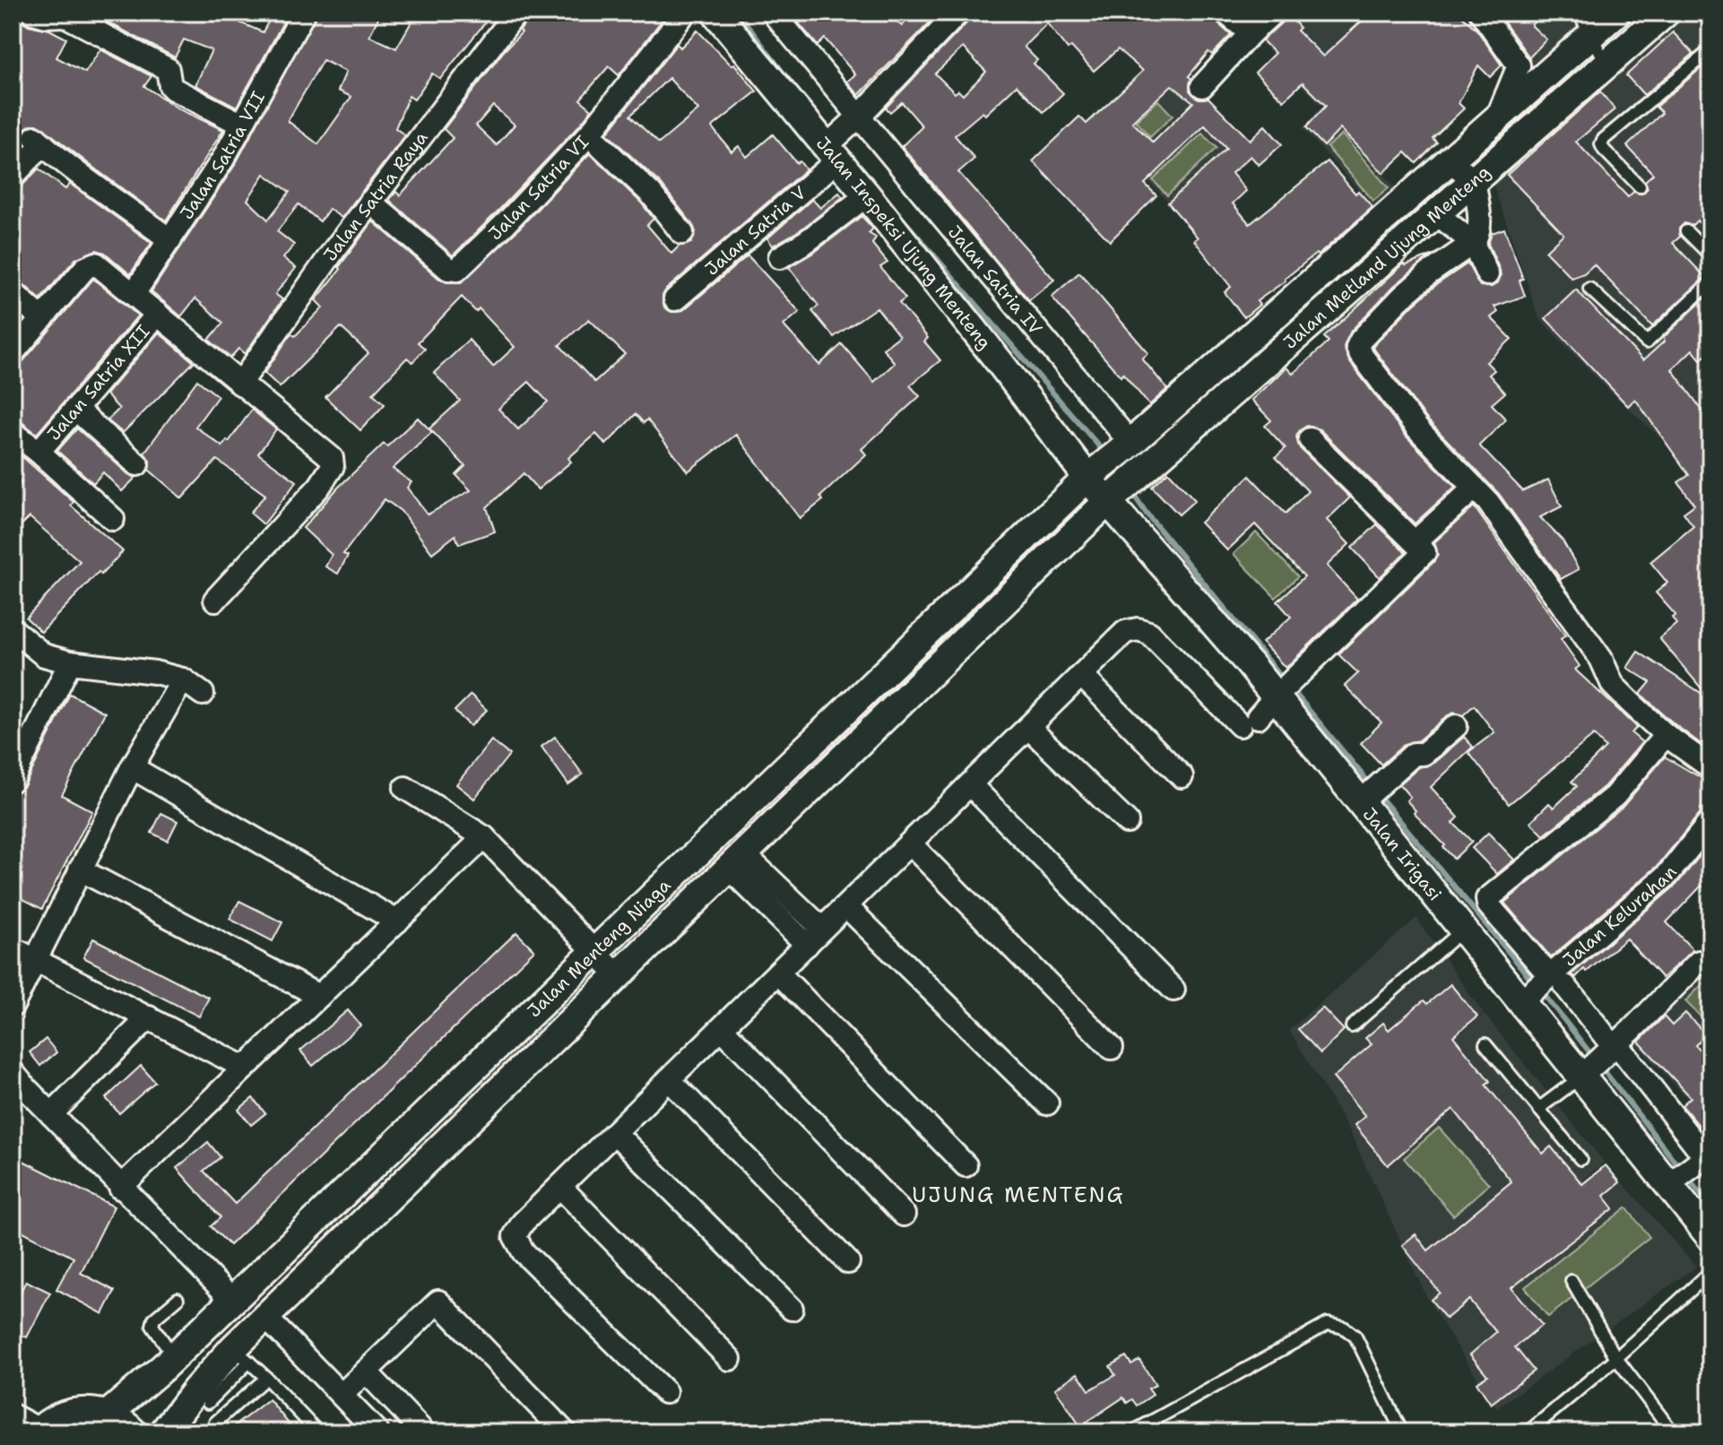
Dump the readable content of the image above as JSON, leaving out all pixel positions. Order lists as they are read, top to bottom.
{
  "streets": {
    "street": [
      "Jalan Satria VII",
      "Jalan Satria VI",
      "Jalan Satria Raya",
      "Jalan Satria V",
      "Jalan Inspeksi Ujung Menteng",
      "Jalan Metland Ujung Menteng",
      "Jalan Satria IV",
      "Jalan Satria XII",
      "Jalan Irigasi",
      "Jalan Kelurahan",
      "Jalan Menteng Niaga"
    ]
  },
  "crossings": [
    ["Jalan Satria VII", "Jalan Satria XII"],
    ["Jalan Satria VI", "Jalan Satria Raya"],
    ["Jalan Satria Raya", "Jalan Satria XII"],
    ["Jalan Satria V", "Jalan Inspeksi Ujung Menteng"],
    ["Jalan Satria V", "Jalan Satria IV"],
    ["Jalan Inspeksi Ujung Menteng", "Jalan Metland Ujung Menteng"],
    ["Jalan Inspeksi Ujung Menteng", "Jalan Irigasi"],
    ["Jalan Inspeksi Ujung Menteng", "Jalan Menteng Niaga"],
    ["Jalan Metland Ujung Menteng", "Jalan Satria IV"],
    ["Jalan Metland Ujung Menteng", "Jalan Irigasi"],
    ["Jalan Metland Ujung Menteng", "Jalan Menteng Niaga"],
    ["Jalan Irigasi", "Jalan Kelurahan"],
    ["Jalan Irigasi", "Jalan Menteng Niaga"]
  ],
  "districts": ["UJUNG MENTENG"]
}
